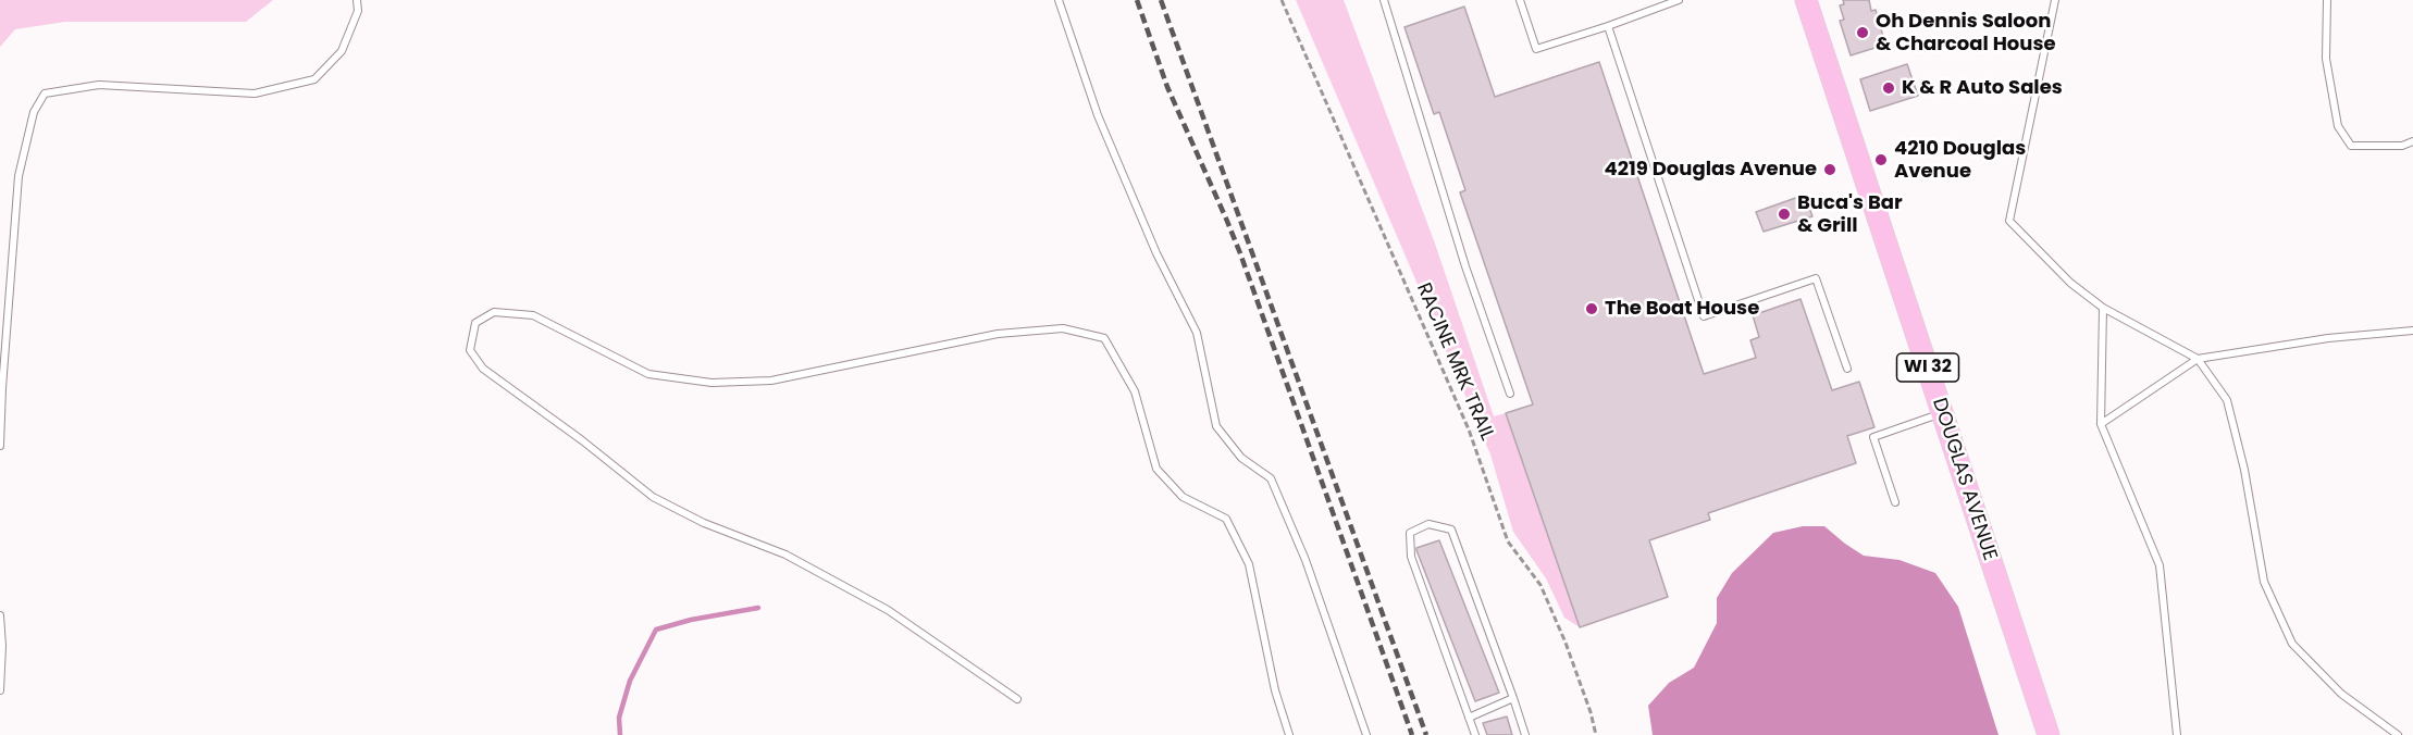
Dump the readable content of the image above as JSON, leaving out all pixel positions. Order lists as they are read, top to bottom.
{
  "streets": {
    "main road": ["WI 32", "DOUGLAS AVENUE"],
    "path": ["RACINE MRK TRAIL"]
  },
  "places": [
    "Oh Dennis Saloon & Charcoal House",
    "K & R Auto Sales",
    "4210 Douglas Avenue",
    "4219 Douglas Avenue",
    "Buca's Bar & Grill",
    "The Boat House"
  ]
}
